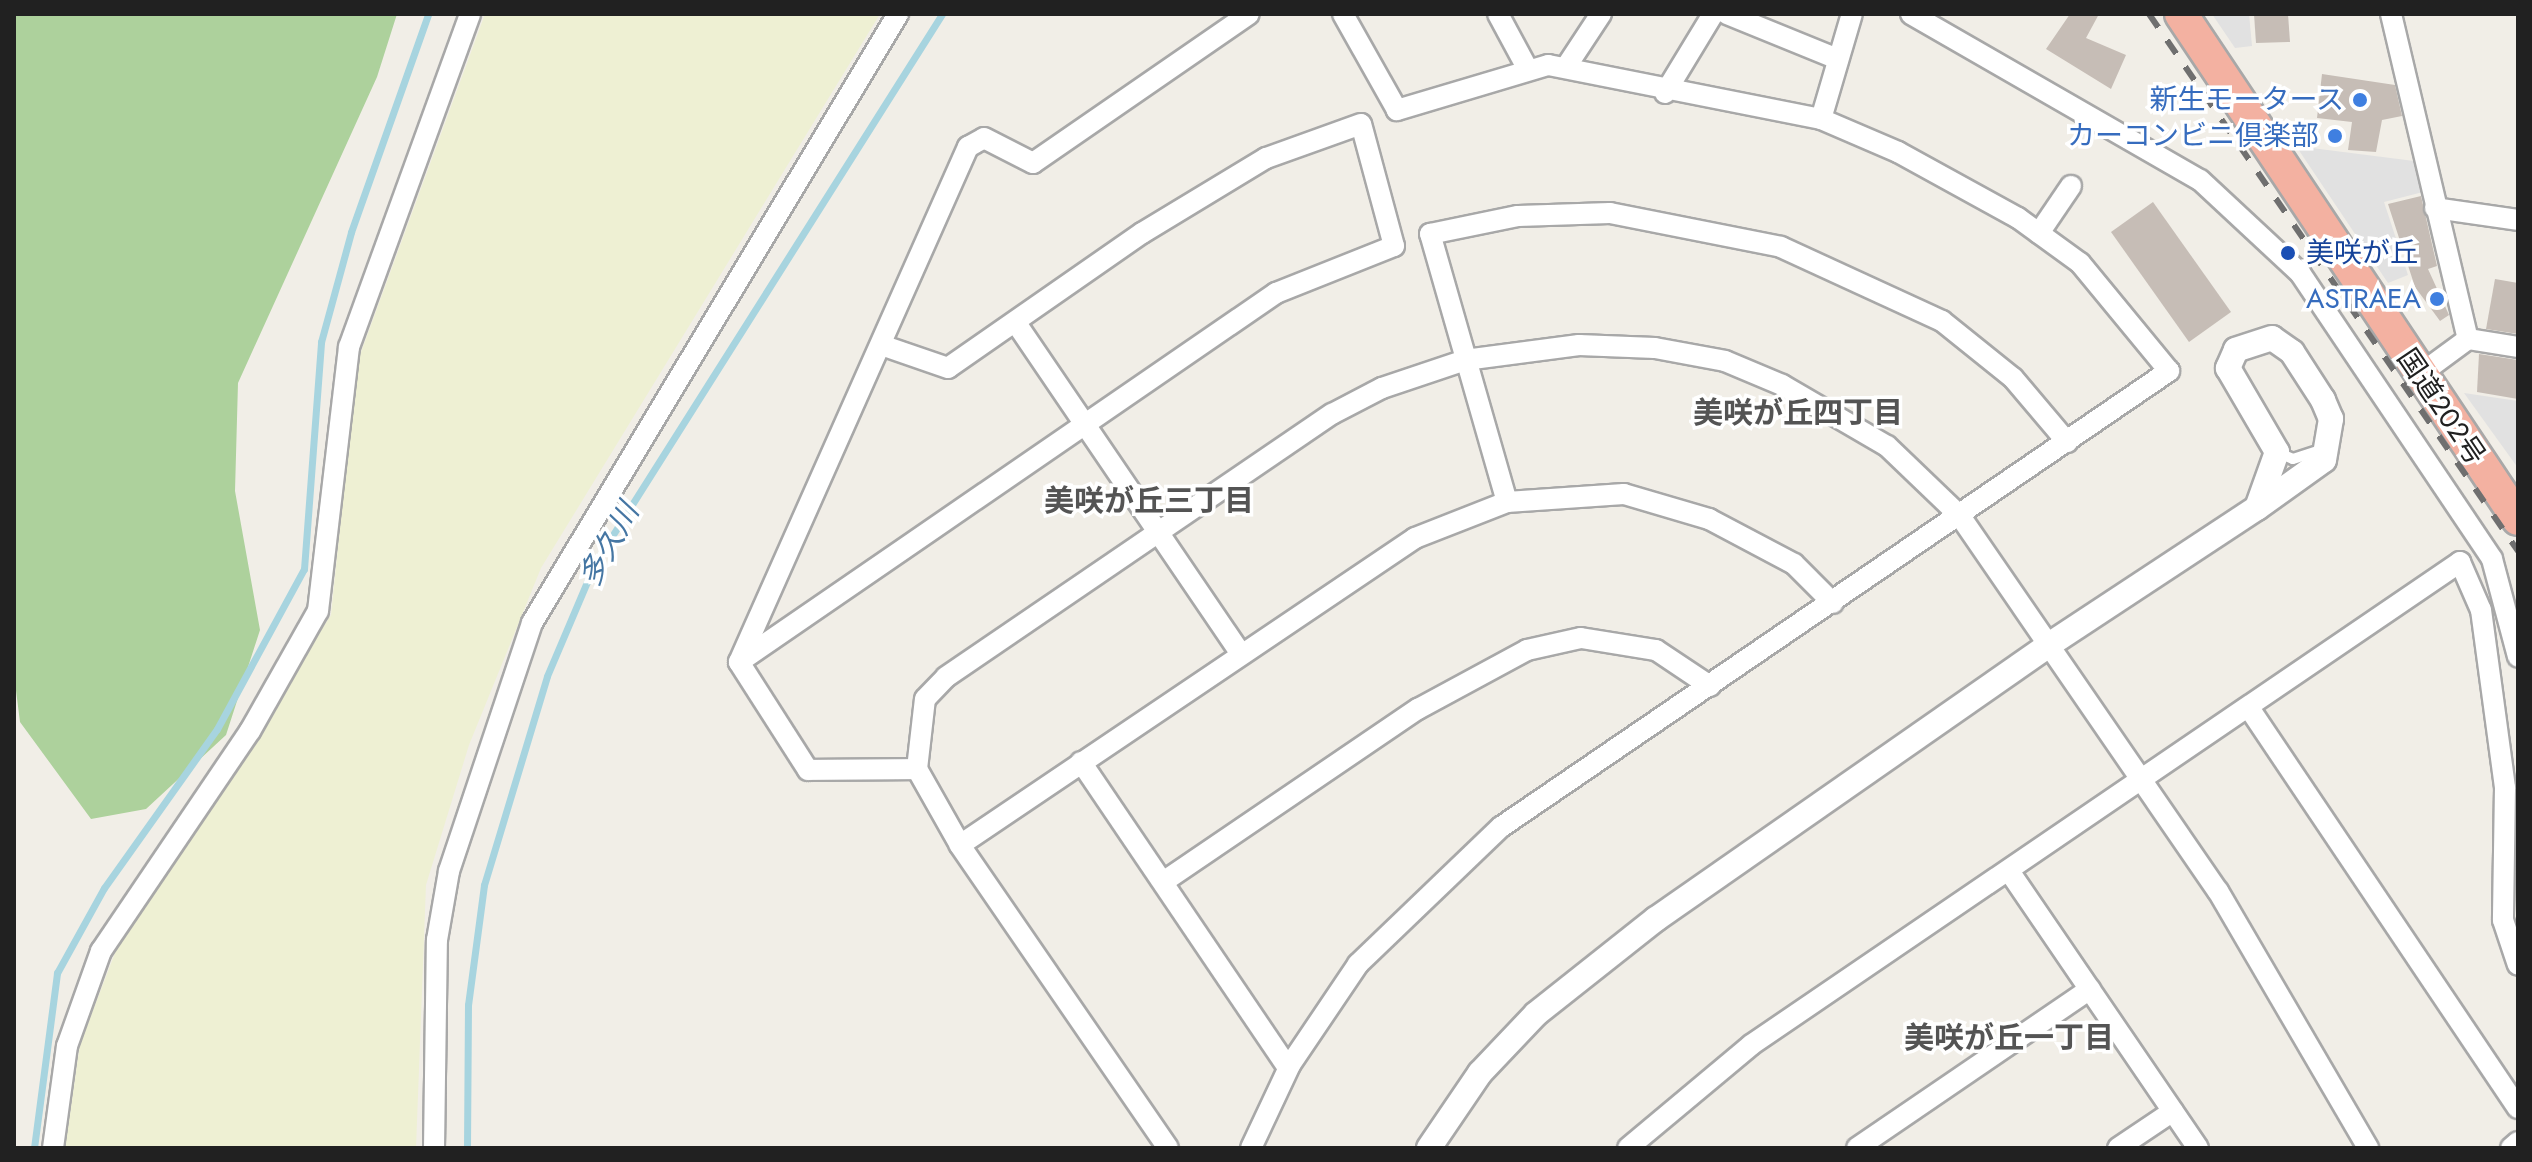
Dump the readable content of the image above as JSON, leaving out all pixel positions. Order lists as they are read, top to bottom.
{
  "streets": {
    "highway": ["国道202号"]
  },
  "districts": ["美咲が丘四丁目", "美咲が丘三丁目", "美咲が丘一丁目"],
  "water": ["多久川"],
  "places": [
    "新生モータース",
    "カーコンビニ倶楽部",
    "美咲が丘",
    "ASTRAEA"
  ]
}
